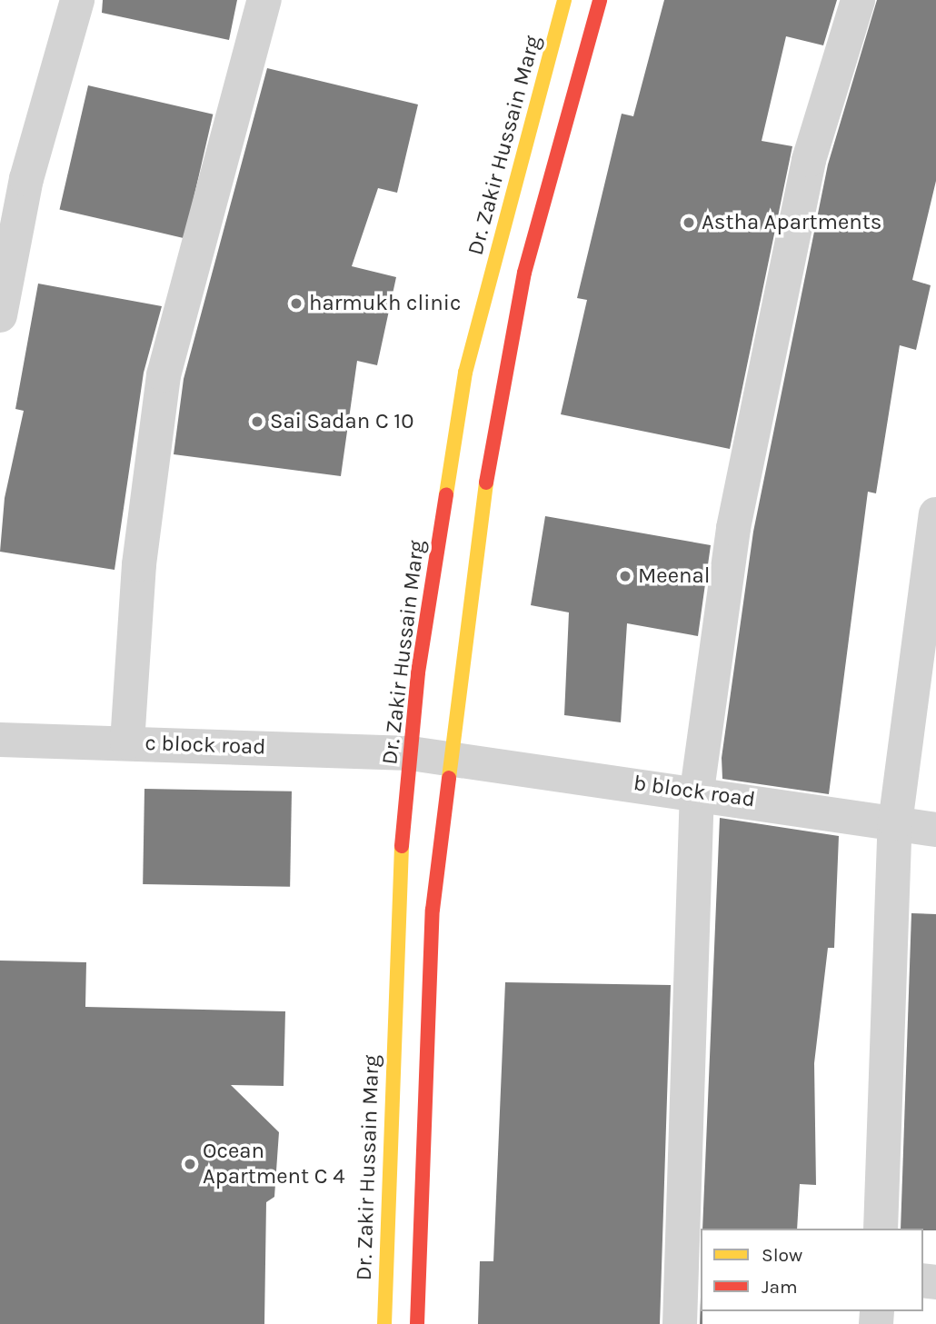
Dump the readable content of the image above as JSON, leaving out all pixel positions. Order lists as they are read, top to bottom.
{
  "streets": {
    "street": ["Dr. Zakir Hussain Marg", "c block road", "b block road"]
  },
  "crossings": [
    ["Dr. Zakir Hussain Marg", "c block road"],
    ["c block road", "b block road"]
  ],
  "places": [
    "Astha Apartments",
    "harmukh clinic",
    "Sai Sadan C 10",
    "Meenal",
    "Ocean Apartment C 4"
  ],
  "legend": ["Slow", "Jam"]
}
